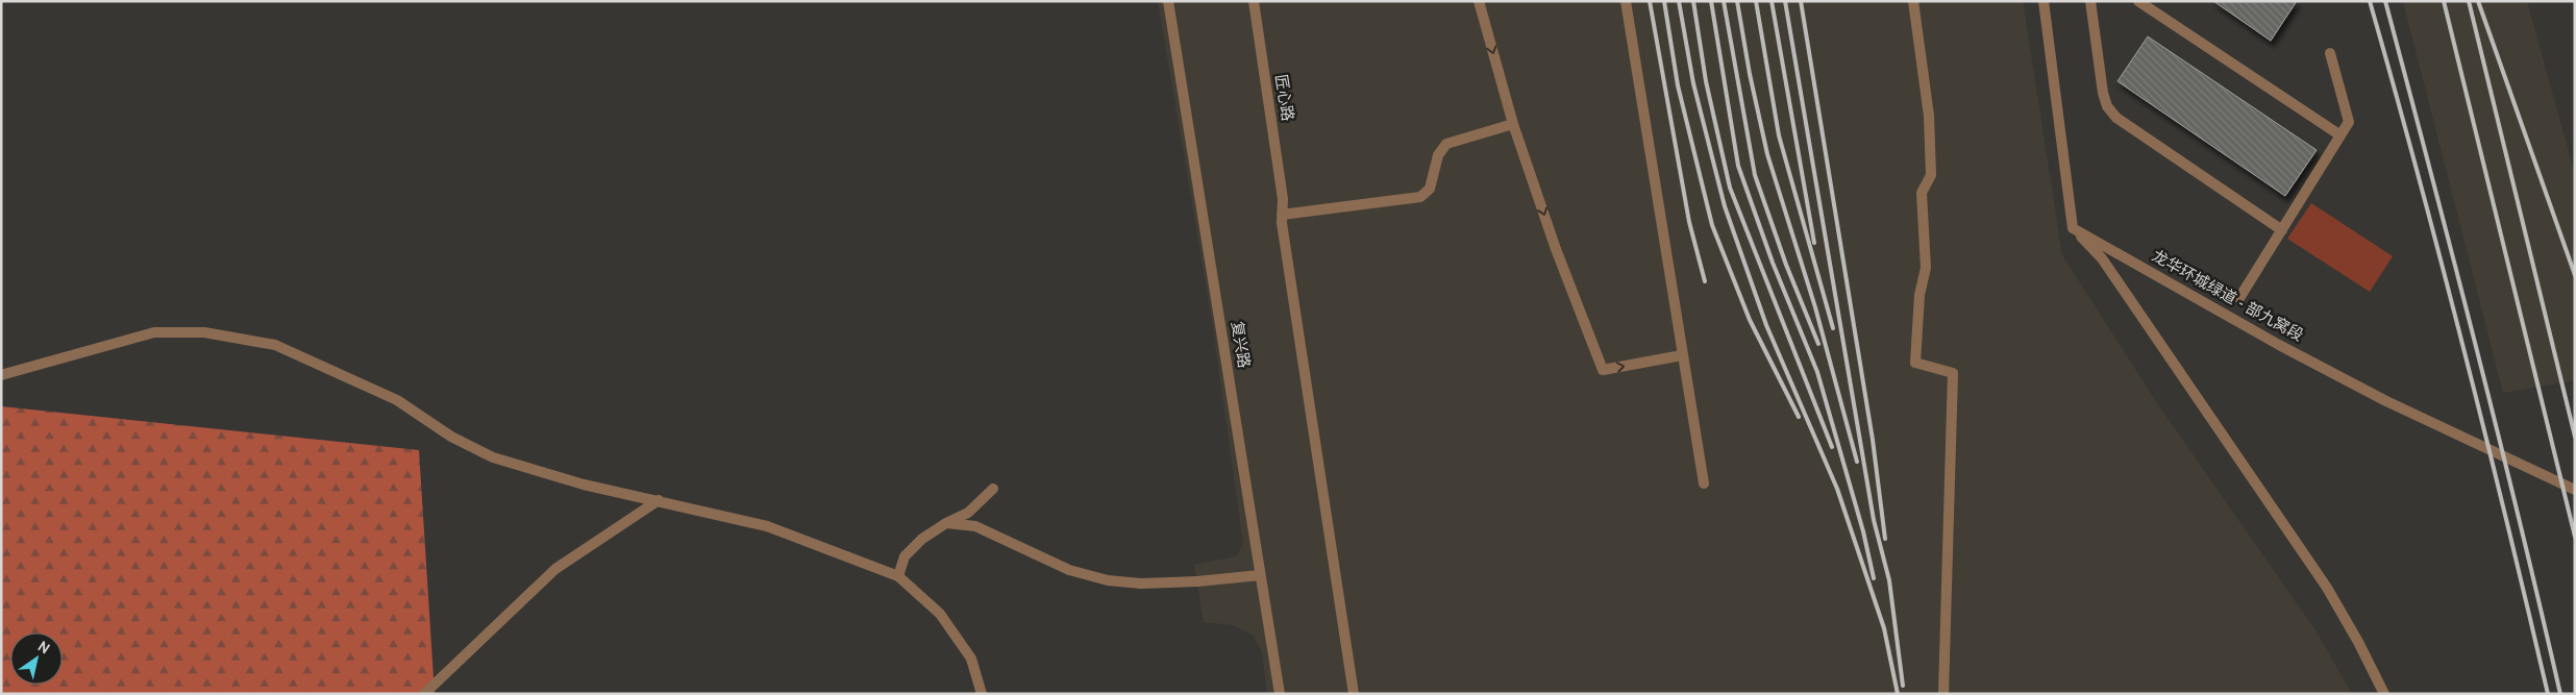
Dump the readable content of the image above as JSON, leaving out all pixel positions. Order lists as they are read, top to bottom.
{
  "streets": {
    "street": ["匠心路", "龙华环城绿道 - 部九窝段", "复兴路"]
  },
  "north": "top right"
}
